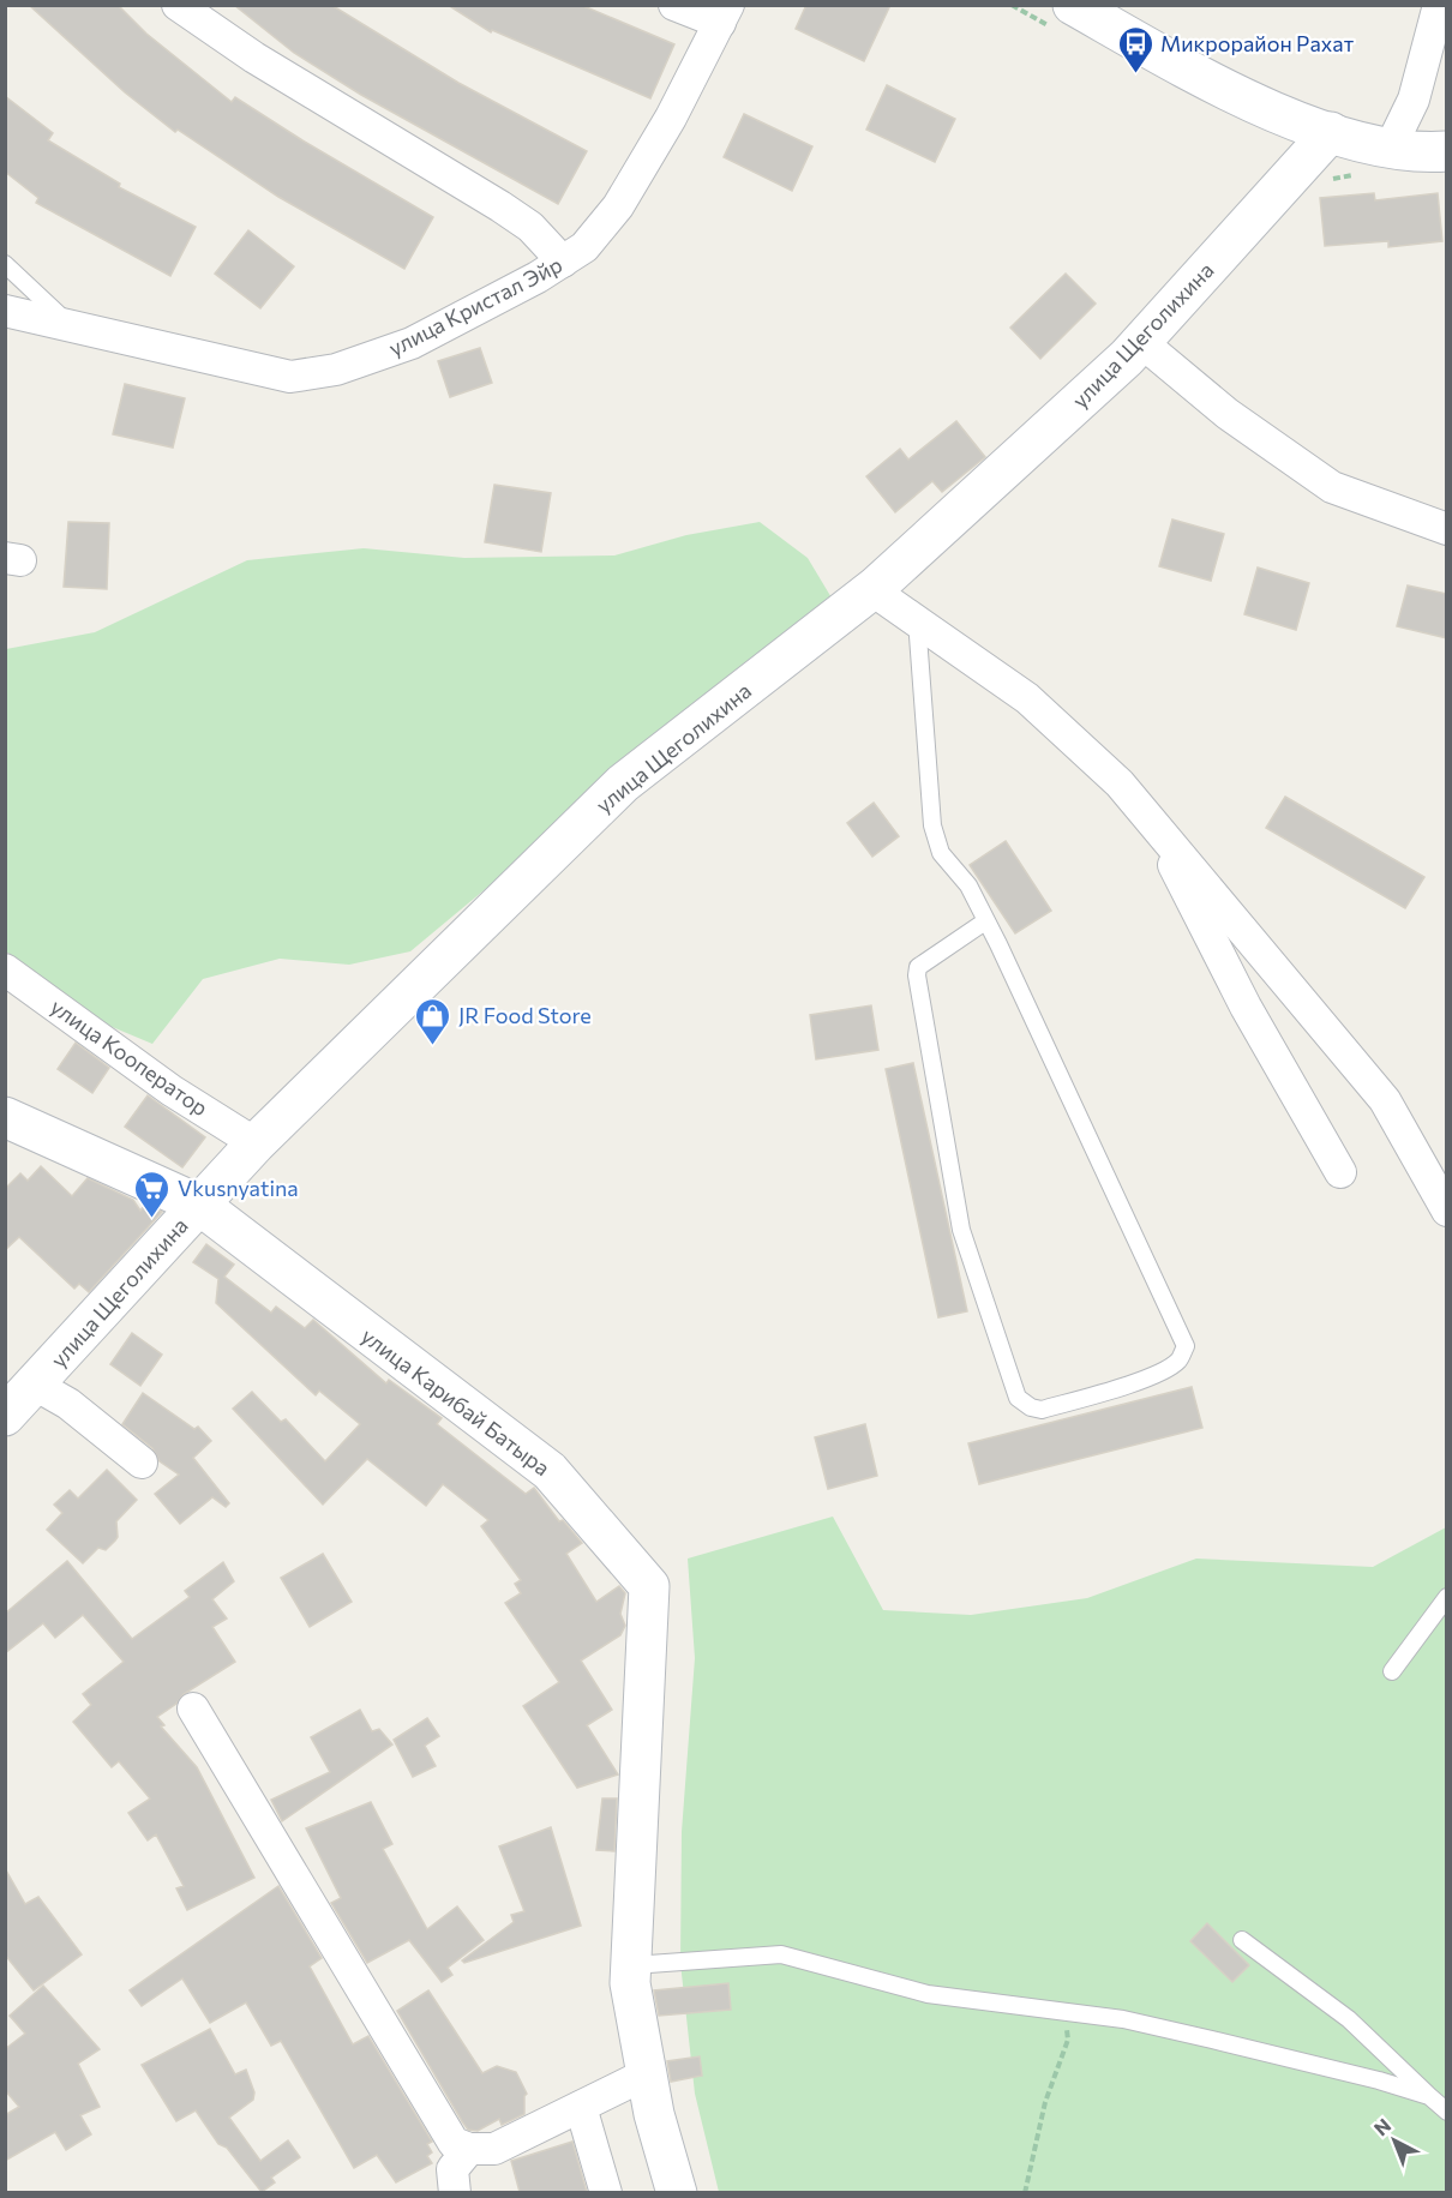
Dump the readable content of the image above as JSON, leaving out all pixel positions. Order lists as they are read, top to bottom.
{
  "streets": {
    "street": [
      "улица Кристал Эйр",
      "улица Щеголихина",
      "улица Кооператор",
      "улица Карибай Батыра"
    ]
  },
  "crossings": [
    ["улица Щеголихина", "улица Кооператор"],
    ["улица Щеголихина", "улица Карибай Батыра"]
  ],
  "places": {
    "bus stop": ["Микрорайон Рахат"],
    "shop": ["JR Food Store"],
    "supermarket": ["Vkusnyatina"]
  },
  "north": "top left"
}
